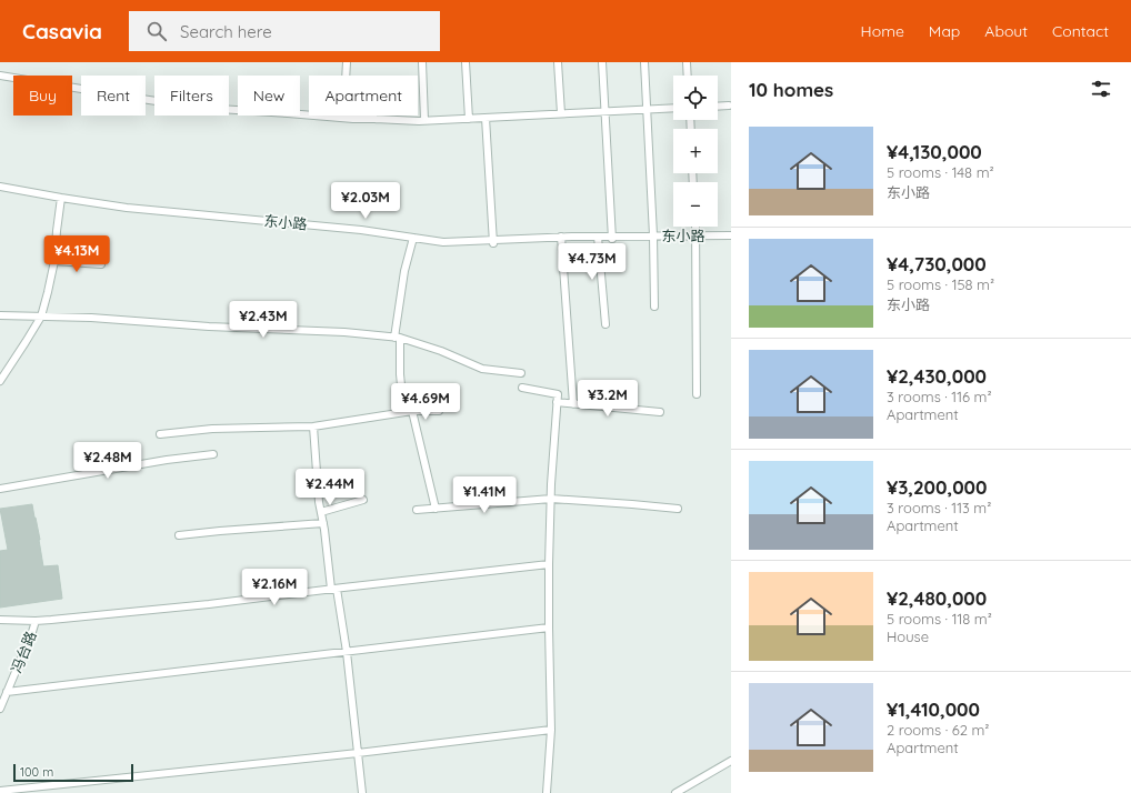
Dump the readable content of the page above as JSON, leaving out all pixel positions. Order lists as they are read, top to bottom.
{
  "streets": {
    "street": ["东小路", "冯台路"]
  },
  "scale_bar": "100 m",
  "page": {
    "header": "Casavia",
    "search": "Search here",
    "nav": [
      "Home",
      "Map",
      "About",
      "Contact"
    ],
    "heading": "10 homes",
    "map_buttons": ["+", "−"],
    "chip": [
      "Buy",
      "Rent",
      "Filters",
      "New",
      "Apartment"
    ],
    "list": [
      {
        "name": "¥4,130,000",
        "note": "5 rooms · 148 m² · 东小路"
      },
      {
        "name": "¥4,730,000",
        "note": "5 rooms · 158 m² · 东小路"
      },
      {
        "name": "¥2,430,000",
        "note": "3 rooms · 116 m² · Apartment"
      },
      {
        "name": "¥3,200,000",
        "note": "3 rooms · 113 m² · Apartment"
      },
      {
        "name": "¥2,480,000",
        "note": "5 rooms · 118 m² · House"
      },
      {
        "name": "¥1,410,000",
        "note": "2 rooms · 62 m² · Apartment"
      }
    ],
    "price": [
      "¥2.03M",
      "¥4.13M",
      "¥4.73M",
      "¥2.43M",
      "¥3.2M",
      "¥4.69M",
      "¥2.48M",
      "¥2.44M",
      "¥1.41M",
      "¥2.16M"
    ],
    "scale": "100 m"
  }
}
